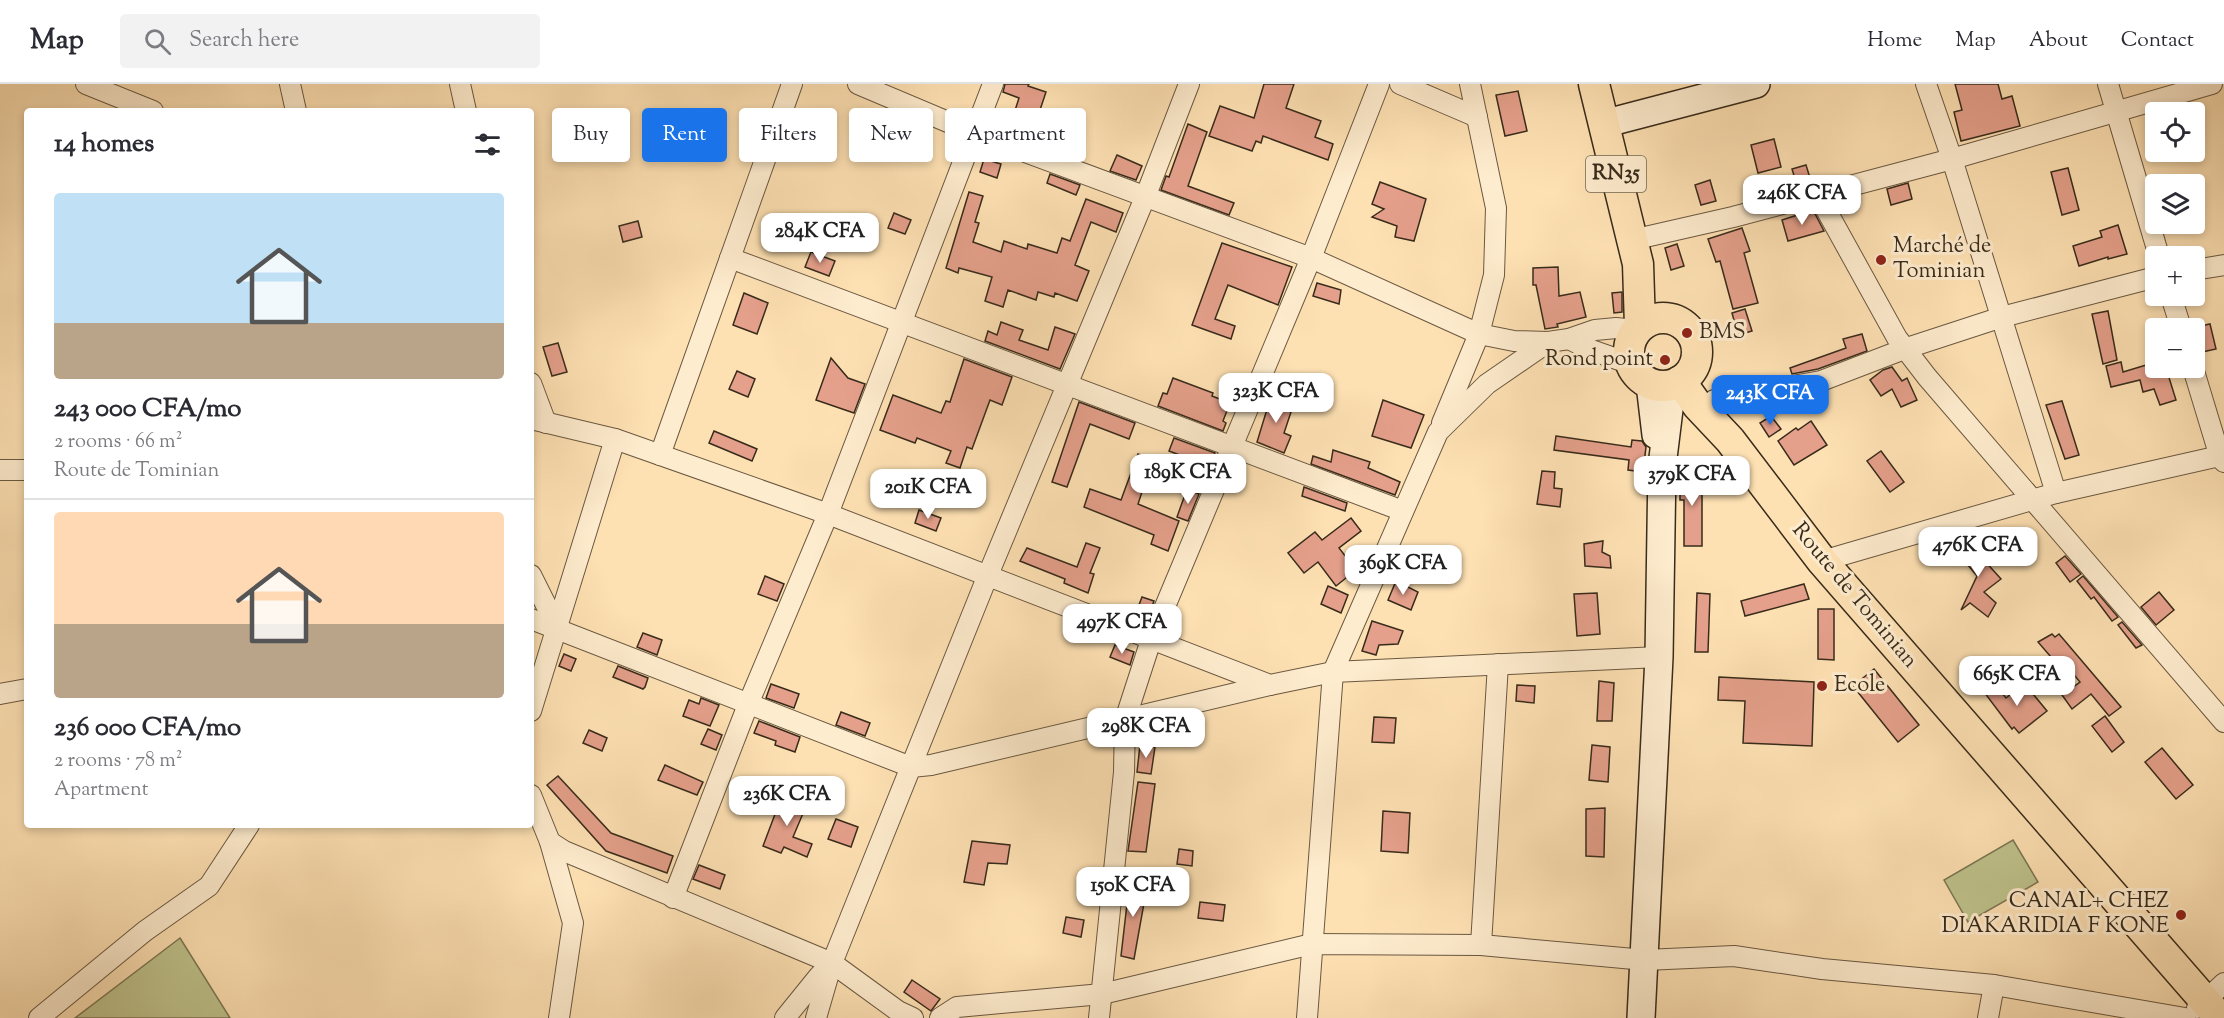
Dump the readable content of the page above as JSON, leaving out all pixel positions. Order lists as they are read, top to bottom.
{
  "streets": {
    "main road": ["RN35", "Route de Tominian"]
  },
  "crossings": [
    ["RN35", "Route de Tominian"]
  ],
  "places": [
    "Marché de Tominian",
    "BMS",
    "Rond point",
    "Ecole",
    "CANAL+ CHEZ DIAKARIDIA F KONE"
  ],
  "page": {
    "header": "Map",
    "search": "Search here",
    "nav": [
      "Home",
      "Map",
      "About",
      "Contact"
    ],
    "map_buttons": ["+", "−"],
    "chip": [
      "Buy",
      "Rent",
      "Filters",
      "New",
      "Apartment"
    ],
    "heading": "14 homes",
    "price": [
      "246K CFA",
      "284K CFA",
      "323K CFA",
      "243K CFA",
      "189K CFA",
      "379K CFA",
      "201K CFA",
      "476K CFA",
      "369K CFA",
      "497K CFA",
      "665K CFA",
      "298K CFA",
      "236K CFA",
      "150K CFA"
    ],
    "list": [
      {
        "name": "243 000 CFA/mo",
        "note": "2 rooms · 66 m² · Route de Tominian"
      },
      {
        "name": "236 000 CFA/mo",
        "note": "2 rooms · 78 m² · Apartment"
      }
    ]
  }
}
